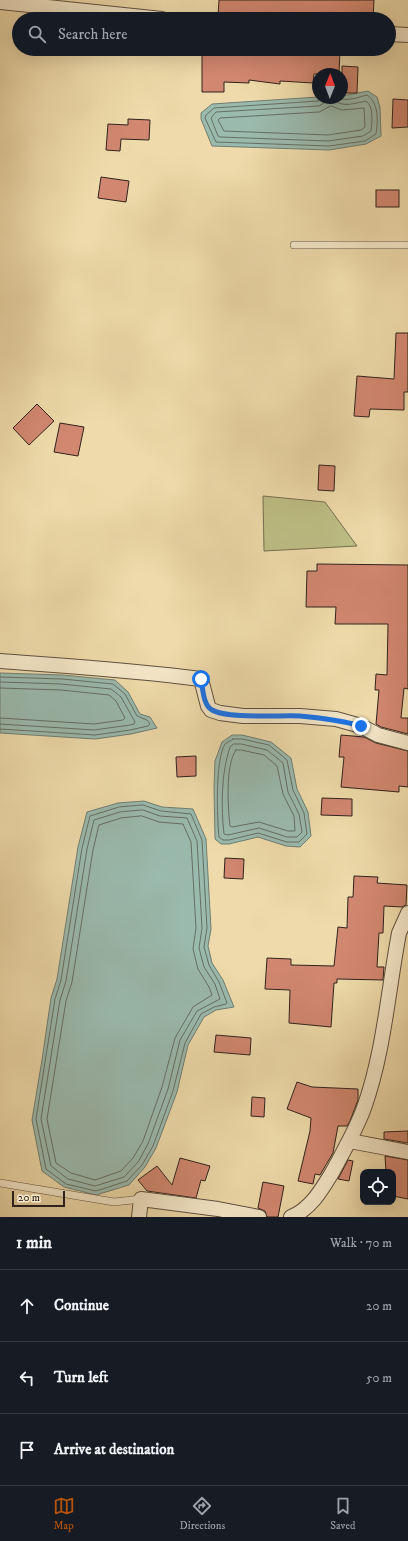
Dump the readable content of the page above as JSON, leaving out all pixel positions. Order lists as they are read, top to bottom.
{
  "scale_bar": "20 m",
  "north": "top",
  "page": {
    "search": "Search here",
    "scale": "20 m",
    "heading": ["1 min", "Walk · 70 m"],
    "list": [
      ["Continue", "20 m"],
      ["Turn left", "50 m"],
      "Arrive at destination"
    ],
    "nav": ["Map", "Directions", "Saved"]
  }
}
